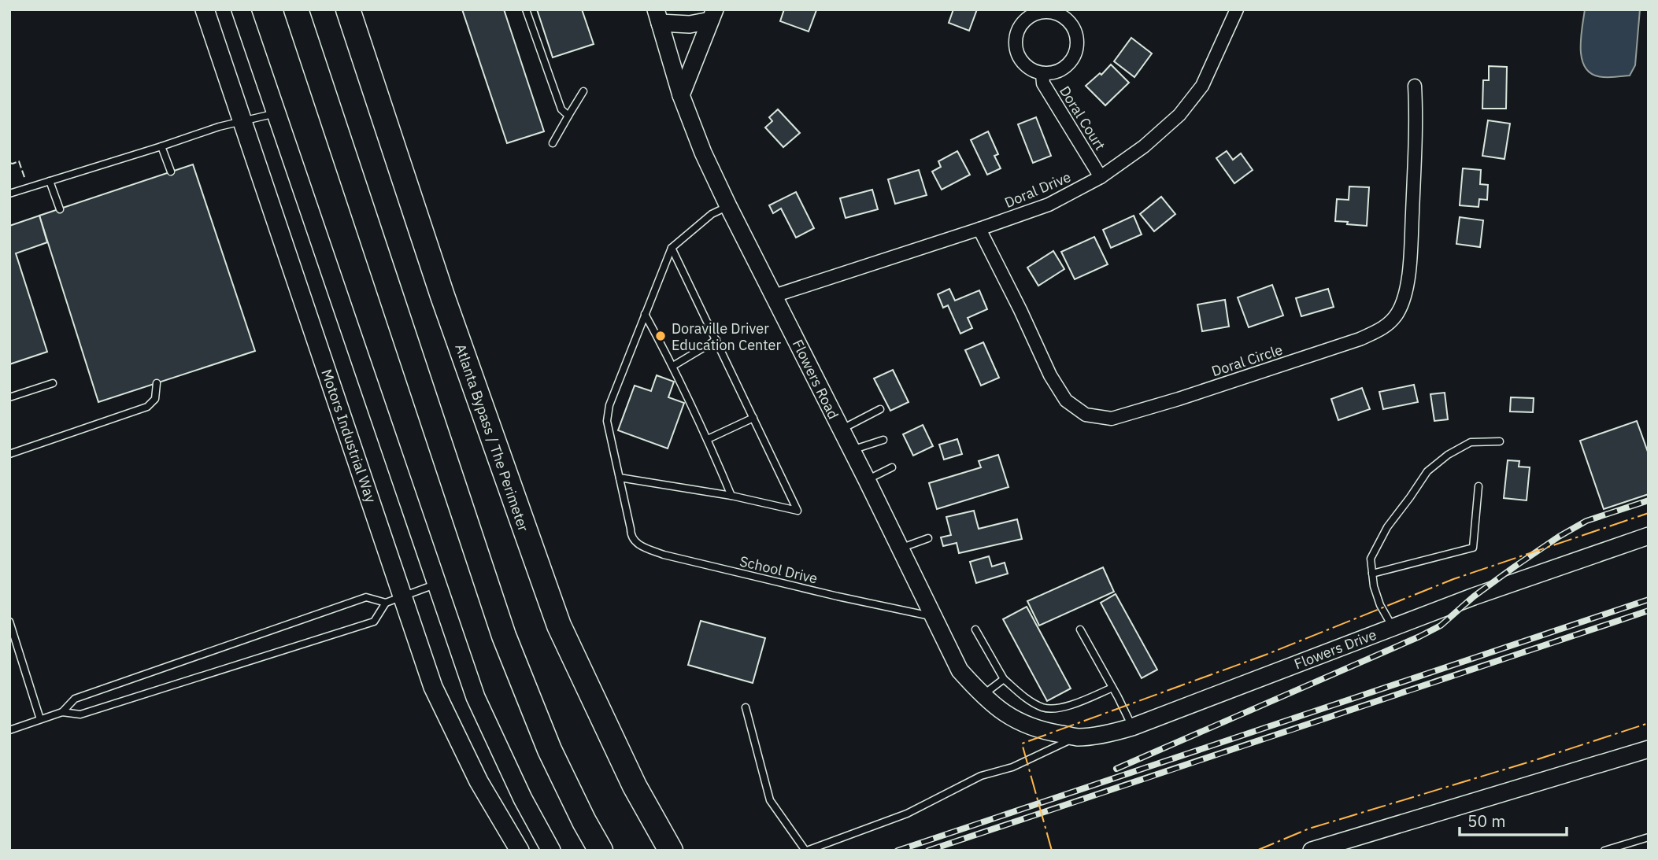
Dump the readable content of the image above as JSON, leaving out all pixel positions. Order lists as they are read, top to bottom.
{
  "streets": {
    "highway": ["Atlanta Bypass / The Perimeter"],
    "main road": ["Motors Industrial Way"],
    "street": [
      "Doral Court",
      "Doral Drive",
      "Doral Circle",
      "Flowers Road",
      "Flowers Drive"
    ],
    "lane": ["School Drive"]
  },
  "crossings": [
    ["Doral Court", "Doral Drive"],
    ["Doral Drive", "Doral Circle"],
    ["Doral Drive", "Flowers Road"],
    ["Flowers Road", "School Drive"],
    ["Flowers Road", "Flowers Drive"]
  ],
  "places": ["Doraville Driver Education Center"],
  "scale_bar": "50 m"
}
